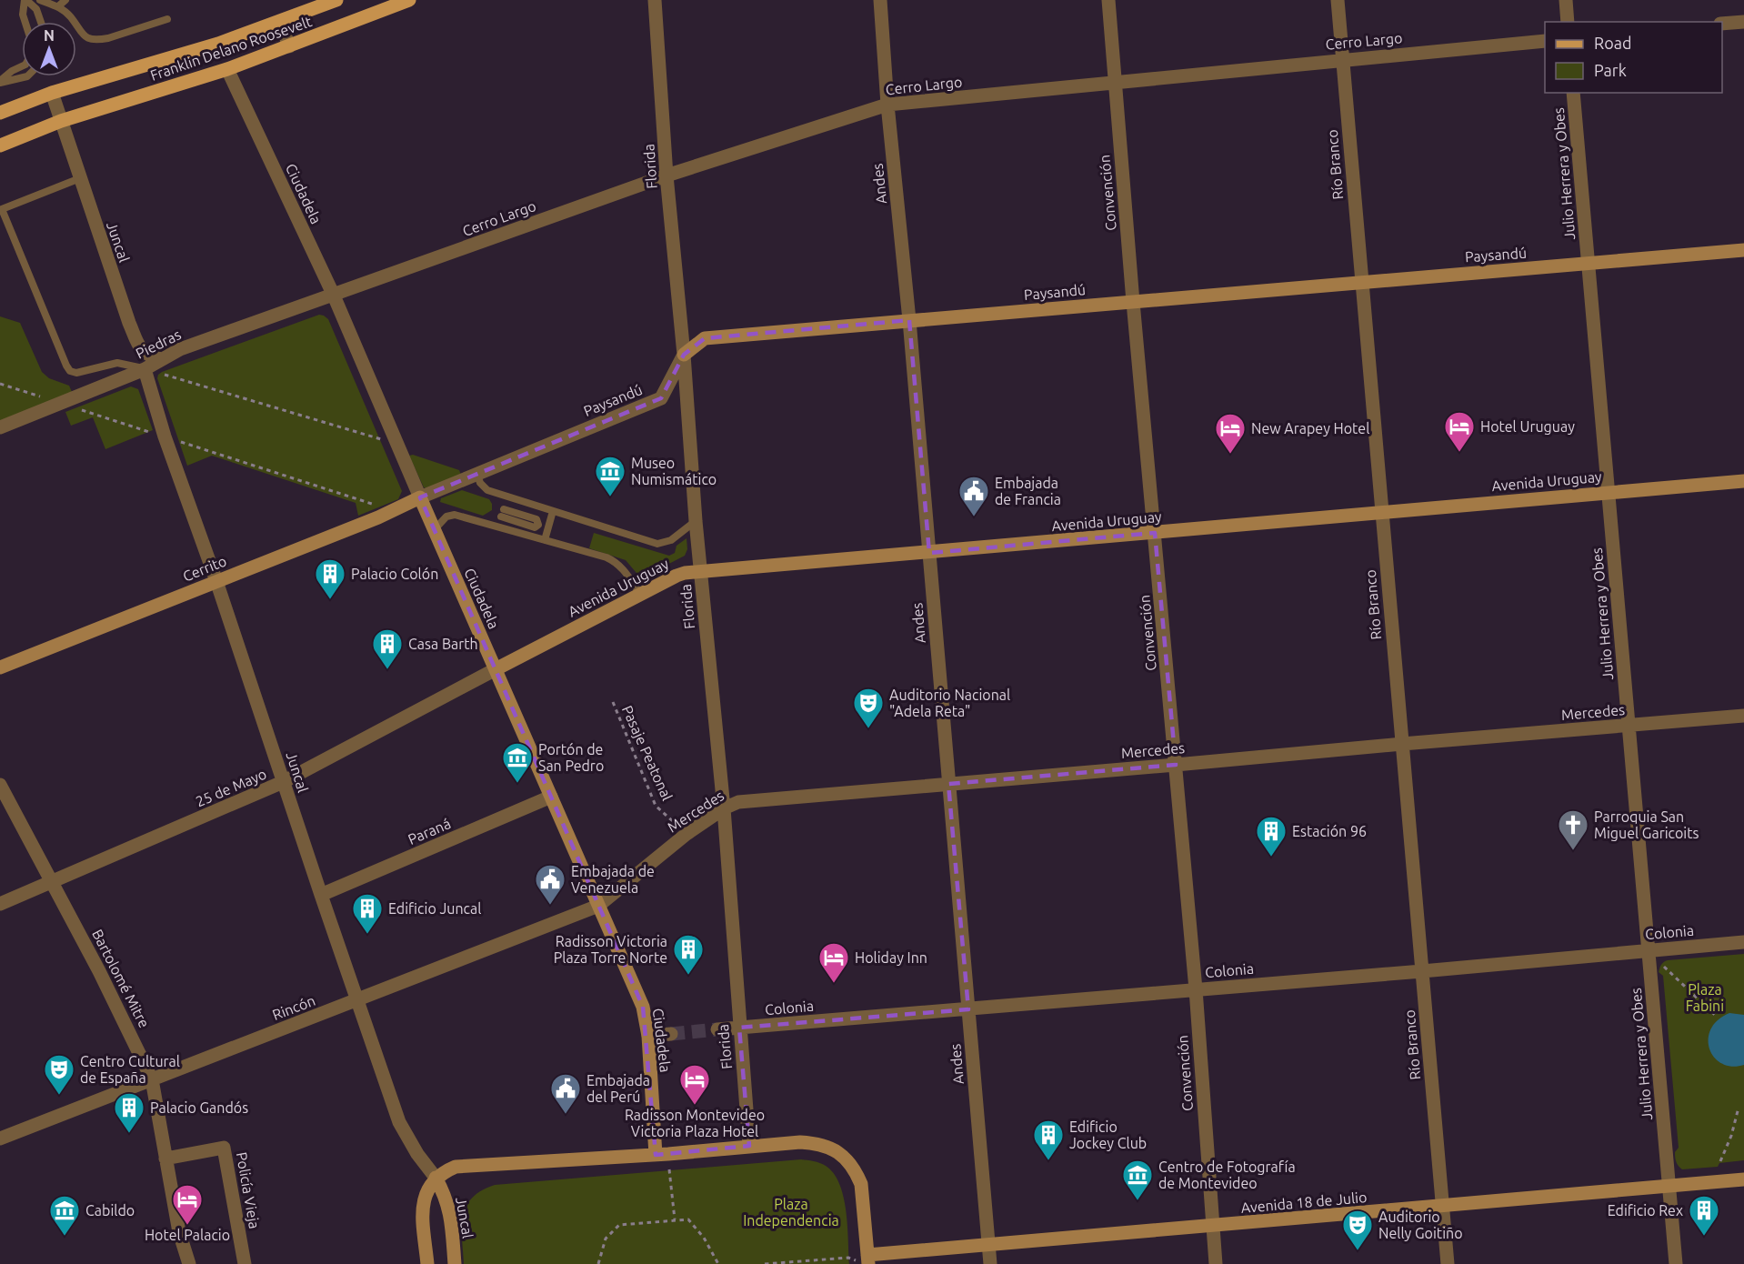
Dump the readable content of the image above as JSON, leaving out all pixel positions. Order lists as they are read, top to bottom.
{
  "streets": {
    "main road": ["Franklin Delano Roosevelt"],
    "street": [
      "Cerro Largo",
      "Río Branco",
      "Florida",
      "Julio Herrera y Obes",
      "Andes",
      "Convención",
      "Ciudadela",
      "Juncal",
      "Paysandú",
      "Piedras",
      "Avenida Uruguay",
      "Cerrito",
      "Mercedes",
      "25 de Mayo",
      "Paraná",
      "Colonia",
      "Bartolomé Mitre",
      "Rincón",
      "Policía Vieja",
      "Avenida 18 de Julio"
    ],
    "path": ["Pasaje Peatonal"]
  },
  "crossings": [
    ["Cerro Largo", "Río Branco"],
    ["Cerro Largo", "Florida"],
    ["Cerro Largo", "Andes"],
    ["Cerro Largo", "Convención"],
    ["Cerro Largo", "Ciudadela"],
    ["Cerro Largo", "Piedras"],
    ["Franklin Delano Roosevelt", "Ciudadela"],
    ["Franklin Delano Roosevelt", "Juncal"],
    ["Río Branco", "Paysandú"],
    ["Río Branco", "Avenida Uruguay"],
    ["Río Branco", "Mercedes"],
    ["Río Branco", "Colonia"],
    ["Río Branco", "Avenida 18 de Julio"],
    ["Florida", "Paysandú"],
    ["Florida", "Avenida Uruguay"],
    ["Florida", "Mercedes"],
    ["Florida", "Colonia"],
    ["Julio Herrera y Obes", "Paysandú"],
    ["Julio Herrera y Obes", "Avenida Uruguay"],
    ["Julio Herrera y Obes", "Mercedes"],
    ["Julio Herrera y Obes", "Colonia"],
    ["Julio Herrera y Obes", "Avenida 18 de Julio"],
    ["Andes", "Paysandú"],
    ["Andes", "Avenida Uruguay"],
    ["Andes", "Mercedes"],
    ["Andes", "Colonia"],
    ["Andes", "Avenida 18 de Julio"],
    ["Convención", "Paysandú"],
    ["Convención", "Avenida Uruguay"],
    ["Convención", "Mercedes"],
    ["Convención", "Colonia"],
    ["Convención", "Avenida 18 de Julio"],
    ["Ciudadela", "Paysandú"],
    ["Ciudadela", "Piedras"],
    ["Ciudadela", "Avenida Uruguay"],
    ["Ciudadela", "Cerrito"],
    ["Ciudadela", "Mercedes"],
    ["Ciudadela", "25 de Mayo"],
    ["Ciudadela", "Paraná"],
    ["Ciudadela", "Rincón"],
    ["Juncal", "Piedras"],
    ["Juncal", "Cerrito"],
    ["Juncal", "25 de Mayo"],
    ["Juncal", "Paraná"],
    ["Juncal", "Rincón"],
    ["Paysandú", "Cerrito"],
    ["Avenida Uruguay", "25 de Mayo"],
    ["Mercedes", "Pasaje Peatonal"],
    ["Mercedes", "Rincón"],
    ["25 de Mayo", "Bartolomé Mitre"],
    ["Bartolomé Mitre", "Rincón"],
    ["Bartolomé Mitre", "Policía Vieja"]
  ],
  "parks": ["Plaza Fabini", "Plaza Independencia"],
  "places": {
    "hotel": [
      "Hotel Uruguay",
      "New Arapey Hotel",
      "Holiday Inn",
      "Radisson Montevideo Victoria Plaza Hotel",
      "Hotel Palacio"
    ],
    "museum": [
      "Museo Numismático",
      "Portón de San Pedro",
      "Centro de Fotografía de Montevideo",
      "Cabildo"
    ],
    "public building": ["Embajada de Francia", "Embajada de Venezuela", "Embajada del Perú"],
    "building": [
      "Palacio Colón",
      "Casa Barth",
      "Estación 96",
      "Edificio Juncal",
      "Radisson Victoria Plaza Torre Norte",
      "Palacio Gandós",
      "Edificio Jockey Club",
      "Edificio Rex"
    ],
    "theatre": ["Auditorio Nacional \"Adela Reta\"", "Centro Cultural de España", "Auditorio Nelly Goitiño"],
    "church": ["Parroquia San Miguel Garicoits"]
  },
  "legend": ["Road", "Park"],
  "north": "top"
}
